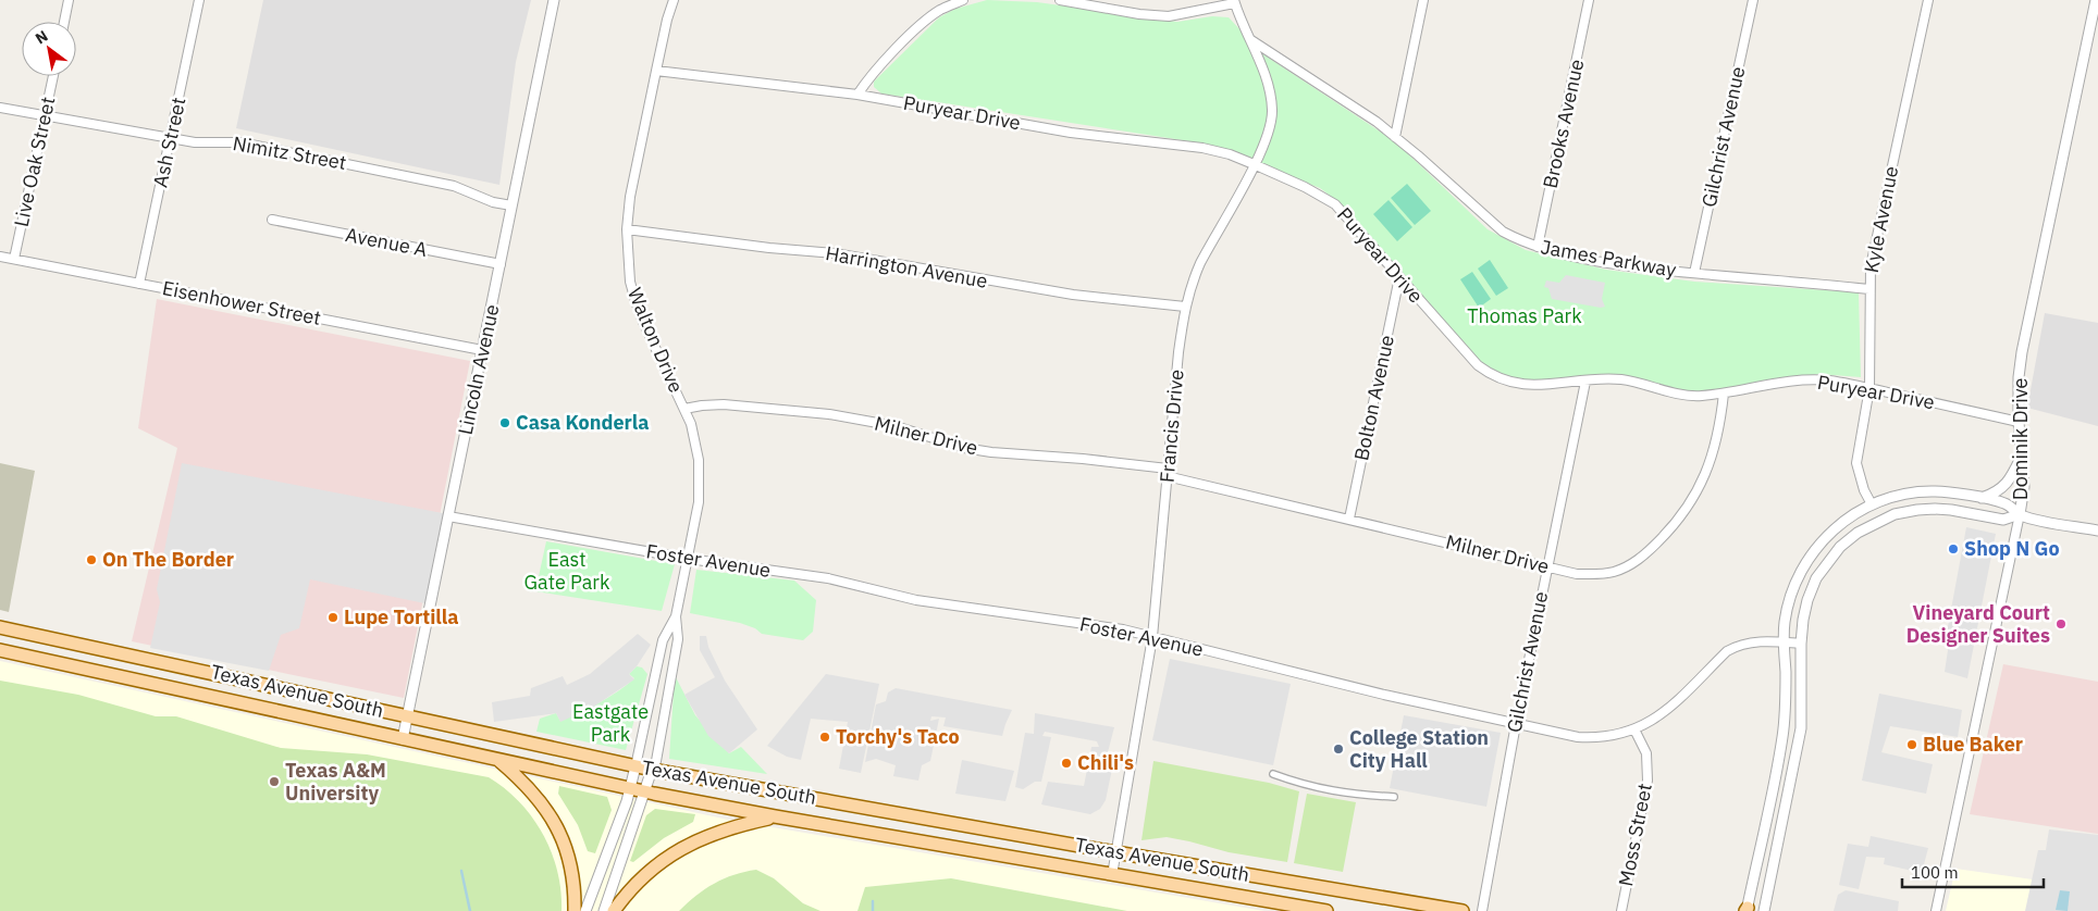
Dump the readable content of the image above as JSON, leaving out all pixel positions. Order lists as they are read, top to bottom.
{
  "streets": {
    "main road": ["Texas Avenue South"],
    "street": [
      "Puryear Drive",
      "Brooks Avenue",
      "Gilchrist Avenue",
      "Ash Street",
      "Nimitz Street",
      "Live Oak Street",
      "Kyle Avenue",
      "Avenue A",
      "James Parkway",
      "Harrington Avenue",
      "Eisenhower Street",
      "Walton Drive",
      "Lincoln Avenue",
      "Bolton Avenue",
      "Francis Drive",
      "Milner Drive",
      "Dominik Drive",
      "Foster Avenue",
      "Moss Street"
    ]
  },
  "crossings": [
    ["Puryear Drive", "Gilchrist Avenue"],
    ["Puryear Drive", "Kyle Avenue"],
    ["Puryear Drive", "Walton Drive"],
    ["Puryear Drive", "Bolton Avenue"],
    ["Puryear Drive", "Francis Drive"],
    ["Puryear Drive", "Milner Drive"],
    ["Puryear Drive", "Dominik Drive"],
    ["Brooks Avenue", "James Parkway"],
    ["Gilchrist Avenue", "James Parkway"],
    ["Gilchrist Avenue", "Milner Drive"],
    ["Gilchrist Avenue", "Foster Avenue"],
    ["Ash Street", "Nimitz Street"],
    ["Ash Street", "Eisenhower Street"],
    ["Nimitz Street", "Live Oak Street"],
    ["Nimitz Street", "Lincoln Avenue"],
    ["Live Oak Street", "Eisenhower Street"],
    ["Kyle Avenue", "James Parkway"],
    ["Avenue A", "Lincoln Avenue"],
    ["James Parkway", "Francis Drive"],
    ["Harrington Avenue", "Walton Drive"],
    ["Harrington Avenue", "Francis Drive"],
    ["Eisenhower Street", "Lincoln Avenue"],
    ["Walton Drive", "Milner Drive"],
    ["Walton Drive", "Foster Avenue"],
    ["Walton Drive", "Texas Avenue South"],
    ["Lincoln Avenue", "Foster Avenue"],
    ["Lincoln Avenue", "Texas Avenue South"],
    ["Bolton Avenue", "Milner Drive"],
    ["Francis Drive", "Milner Drive"],
    ["Francis Drive", "Foster Avenue"],
    ["Francis Drive", "Texas Avenue South"],
    ["Foster Avenue", "Moss Street"]
  ],
  "parks": ["Thomas Park", "East Gate Park", "Eastgate Park"],
  "places": [
    "Casa Konderla",
    "Shop N Go",
    "On The Border",
    "Lupe Tortilla",
    "Vineyard Court Designer Suites",
    "Torchy's Taco",
    "Blue Baker",
    "College Station City Hall",
    "Chili's",
    "Texas A&M University"
  ],
  "scale_bar": "100 m",
  "north": "top left"
}
